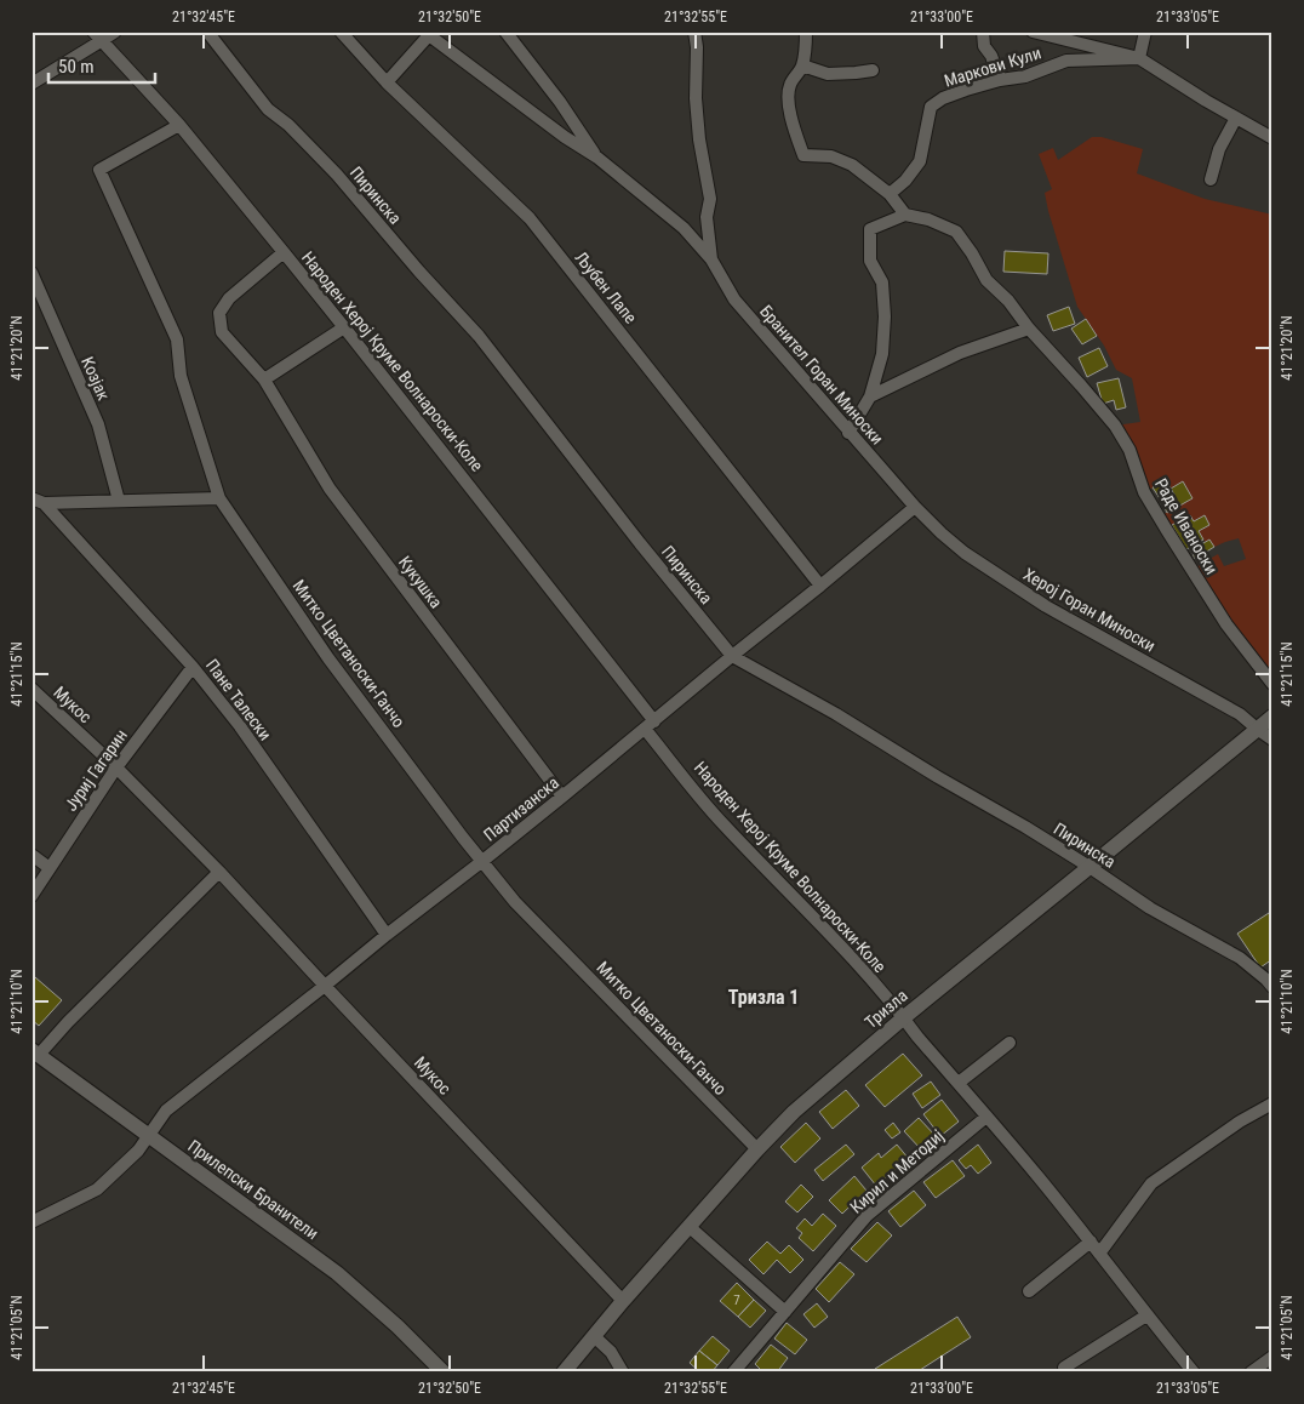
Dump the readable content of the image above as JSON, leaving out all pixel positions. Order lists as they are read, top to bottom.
{
  "streets": {
    "street": [
      "Маркови Кули",
      "Пиринска",
      "Љубен Лапе",
      "Народен Херој Круме Волнароски-Коле",
      "Бранител Горан Миноски",
      "Козјак",
      "Раде Иваноски",
      "Кукушка",
      "Херој Горан Миноски",
      "Митко Цветаноски-Ганчо",
      "Пане Талески",
      "Мукос",
      "Јуриј Гагарин",
      "Партизанска",
      "Тризла",
      "Кирил и Методиј",
      "Прилепски Бранители"
    ]
  },
  "crossings": [
    ["Пиринска", "Партизанска"],
    ["Пиринска", "Тризла"],
    ["Љубен Лапе", "Бранител Горан Миноски"],
    ["Љубен Лапе", "Партизанска"],
    ["Народен Херој Круме Волнароски-Коле", "Кукушка"],
    ["Народен Херој Круме Волнароски-Коле", "Митко Цветаноски-Ганчо"],
    ["Народен Херој Круме Волнароски-Коле", "Партизанска"],
    ["Народен Херој Круме Волнароски-Коле", "Тризла"],
    ["Народен Херој Круме Волнароски-Коле", "Кирил и Методиј"],
    ["Бранител Горан Миноски", "Херој Горан Миноски"],
    ["Бранител Горан Миноски", "Партизанска"],
    ["Кукушка", "Партизанска"],
    ["Херој Горан Миноски", "Партизанска"],
    ["Херој Горан Миноски", "Тризла"],
    ["Митко Цветаноски-Ганчо", "Партизанска"],
    ["Митко Цветаноски-Ганчо", "Тризла"],
    ["Пане Талески", "Јуриј Гагарин"],
    ["Пане Талески", "Партизанска"],
    ["Мукос", "Јуриј Гагарин"],
    ["Мукос", "Партизанска"],
    ["Мукос", "Тризла"],
    ["Партизанска", "Прилепски Бранители"]
  ],
  "districts": ["Тризла 1"],
  "house_numbers": ["7"],
  "scale_bar": "50 m",
  "coordinates": [
    "21°32'45\"E",
    "21°32'50\"E",
    "21°32'55\"E",
    "21°33'00\"E",
    "21°33'05\"E",
    "41°21'20\"N",
    "41°21'15\"N",
    "41°21'10\"N",
    "41°21'05\"N"
  ]
}
